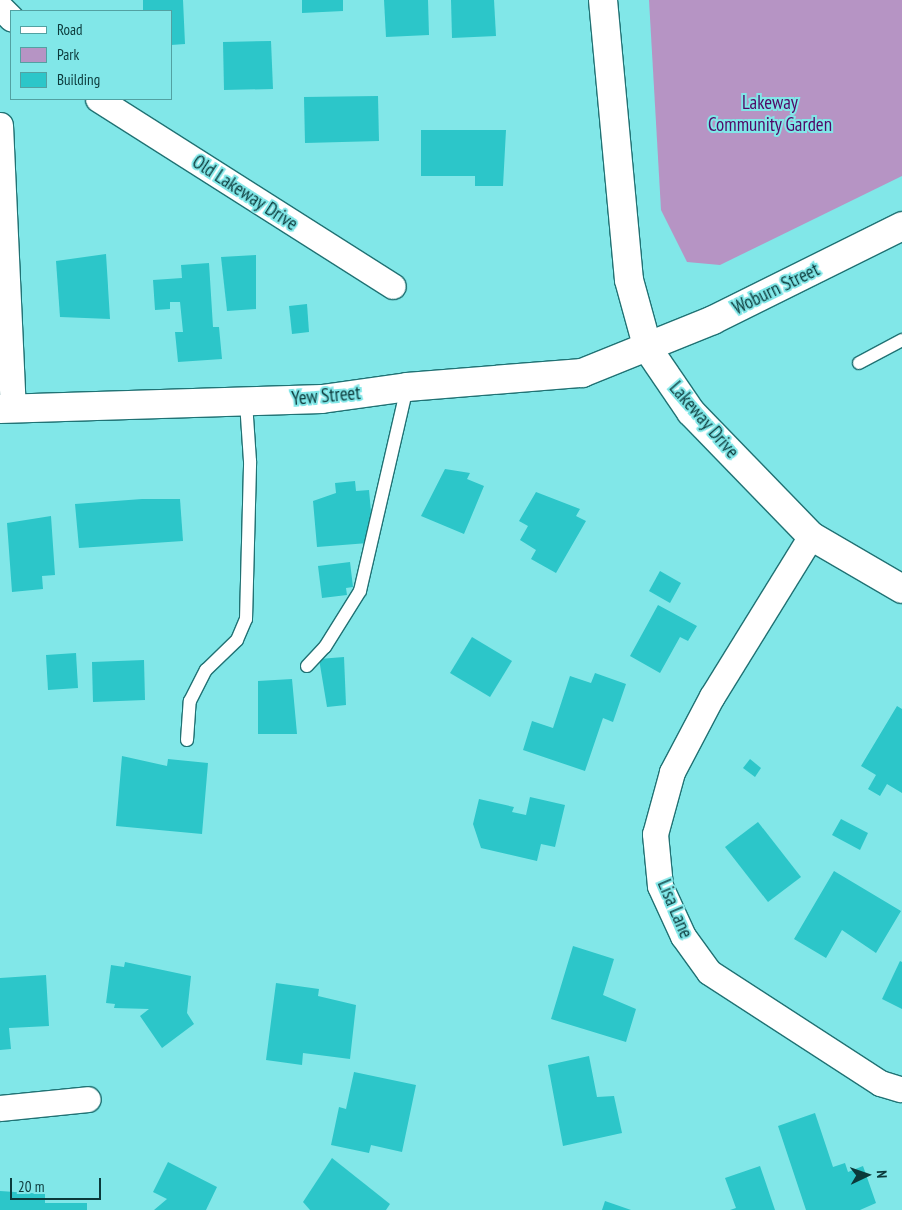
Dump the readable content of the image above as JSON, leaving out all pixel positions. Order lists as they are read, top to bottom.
{
  "streets": {
    "street": [
      "Old Lakeway Drive",
      "Woburn Street",
      "Yew Street",
      "Lakeway Drive",
      "Lisa Lane"
    ]
  },
  "crossings": [
    ["Woburn Street", "Yew Street"],
    ["Woburn Street", "Lakeway Drive"],
    ["Yew Street", "Lakeway Drive"],
    ["Lakeway Drive", "Lisa Lane"]
  ],
  "parks": ["Lakeway Community Garden"],
  "legend": ["Road", "Park", "Building"],
  "scale_bar": "20 m",
  "north": "right"
}
